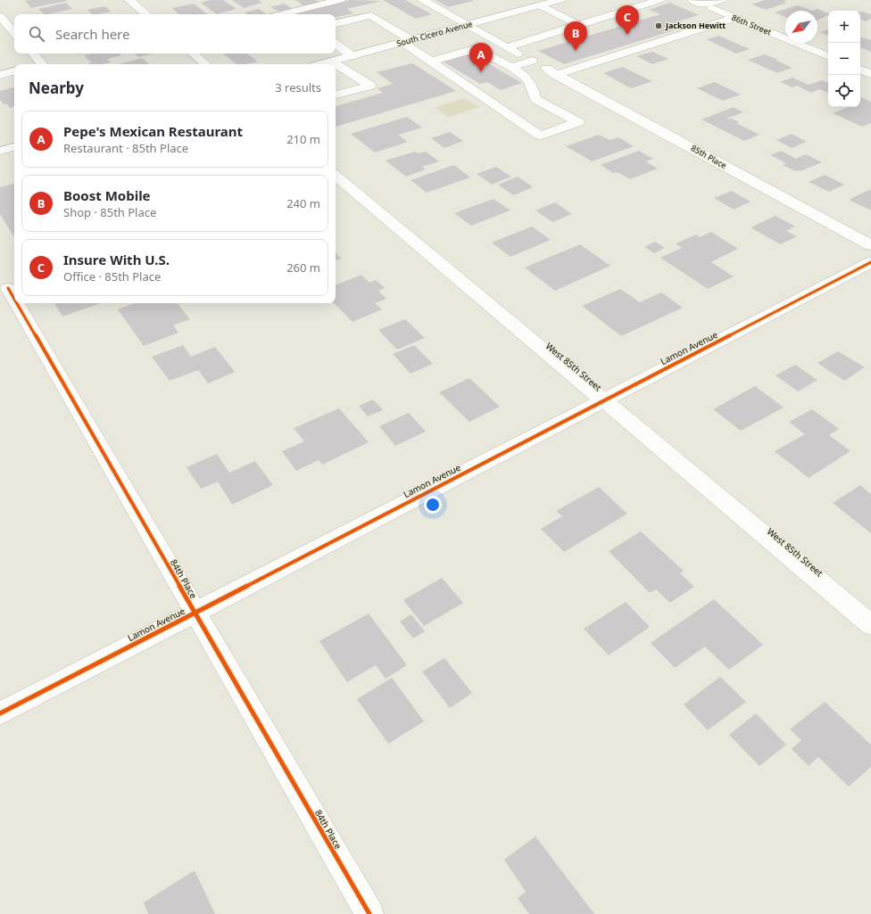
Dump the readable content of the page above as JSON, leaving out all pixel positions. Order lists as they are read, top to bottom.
{
  "streets": {
    "street": [
      "86th Street",
      "South Cicero Avenue",
      "85th Place",
      "Lamon Avenue",
      "West 85th Street",
      "84th Place"
    ]
  },
  "crossings": [
    ["86th Street", "85th Place"],
    ["Lamon Avenue", "West 85th Street"],
    ["Lamon Avenue", "84th Place"]
  ],
  "places": ["Jackson Hewitt"],
  "north": "bottom left",
  "page": {
    "pins": ["C", "B", "A"],
    "map_buttons": ["+", "−"],
    "search": "Search here",
    "heading": ["Nearby", "3 results"],
    "list": [
      {
        "mark": "A",
        "name": "Pepe's Mexican Restaurant",
        "note": "Restaurant · 85th Place",
        "value": "210 m"
      },
      {
        "mark": "B",
        "name": "Boost Mobile",
        "note": "Shop · 85th Place",
        "value": "240 m"
      },
      {
        "mark": "C",
        "name": "Insure With U.S.",
        "note": "Office · 85th Place",
        "value": "260 m"
      }
    ]
  }
}
